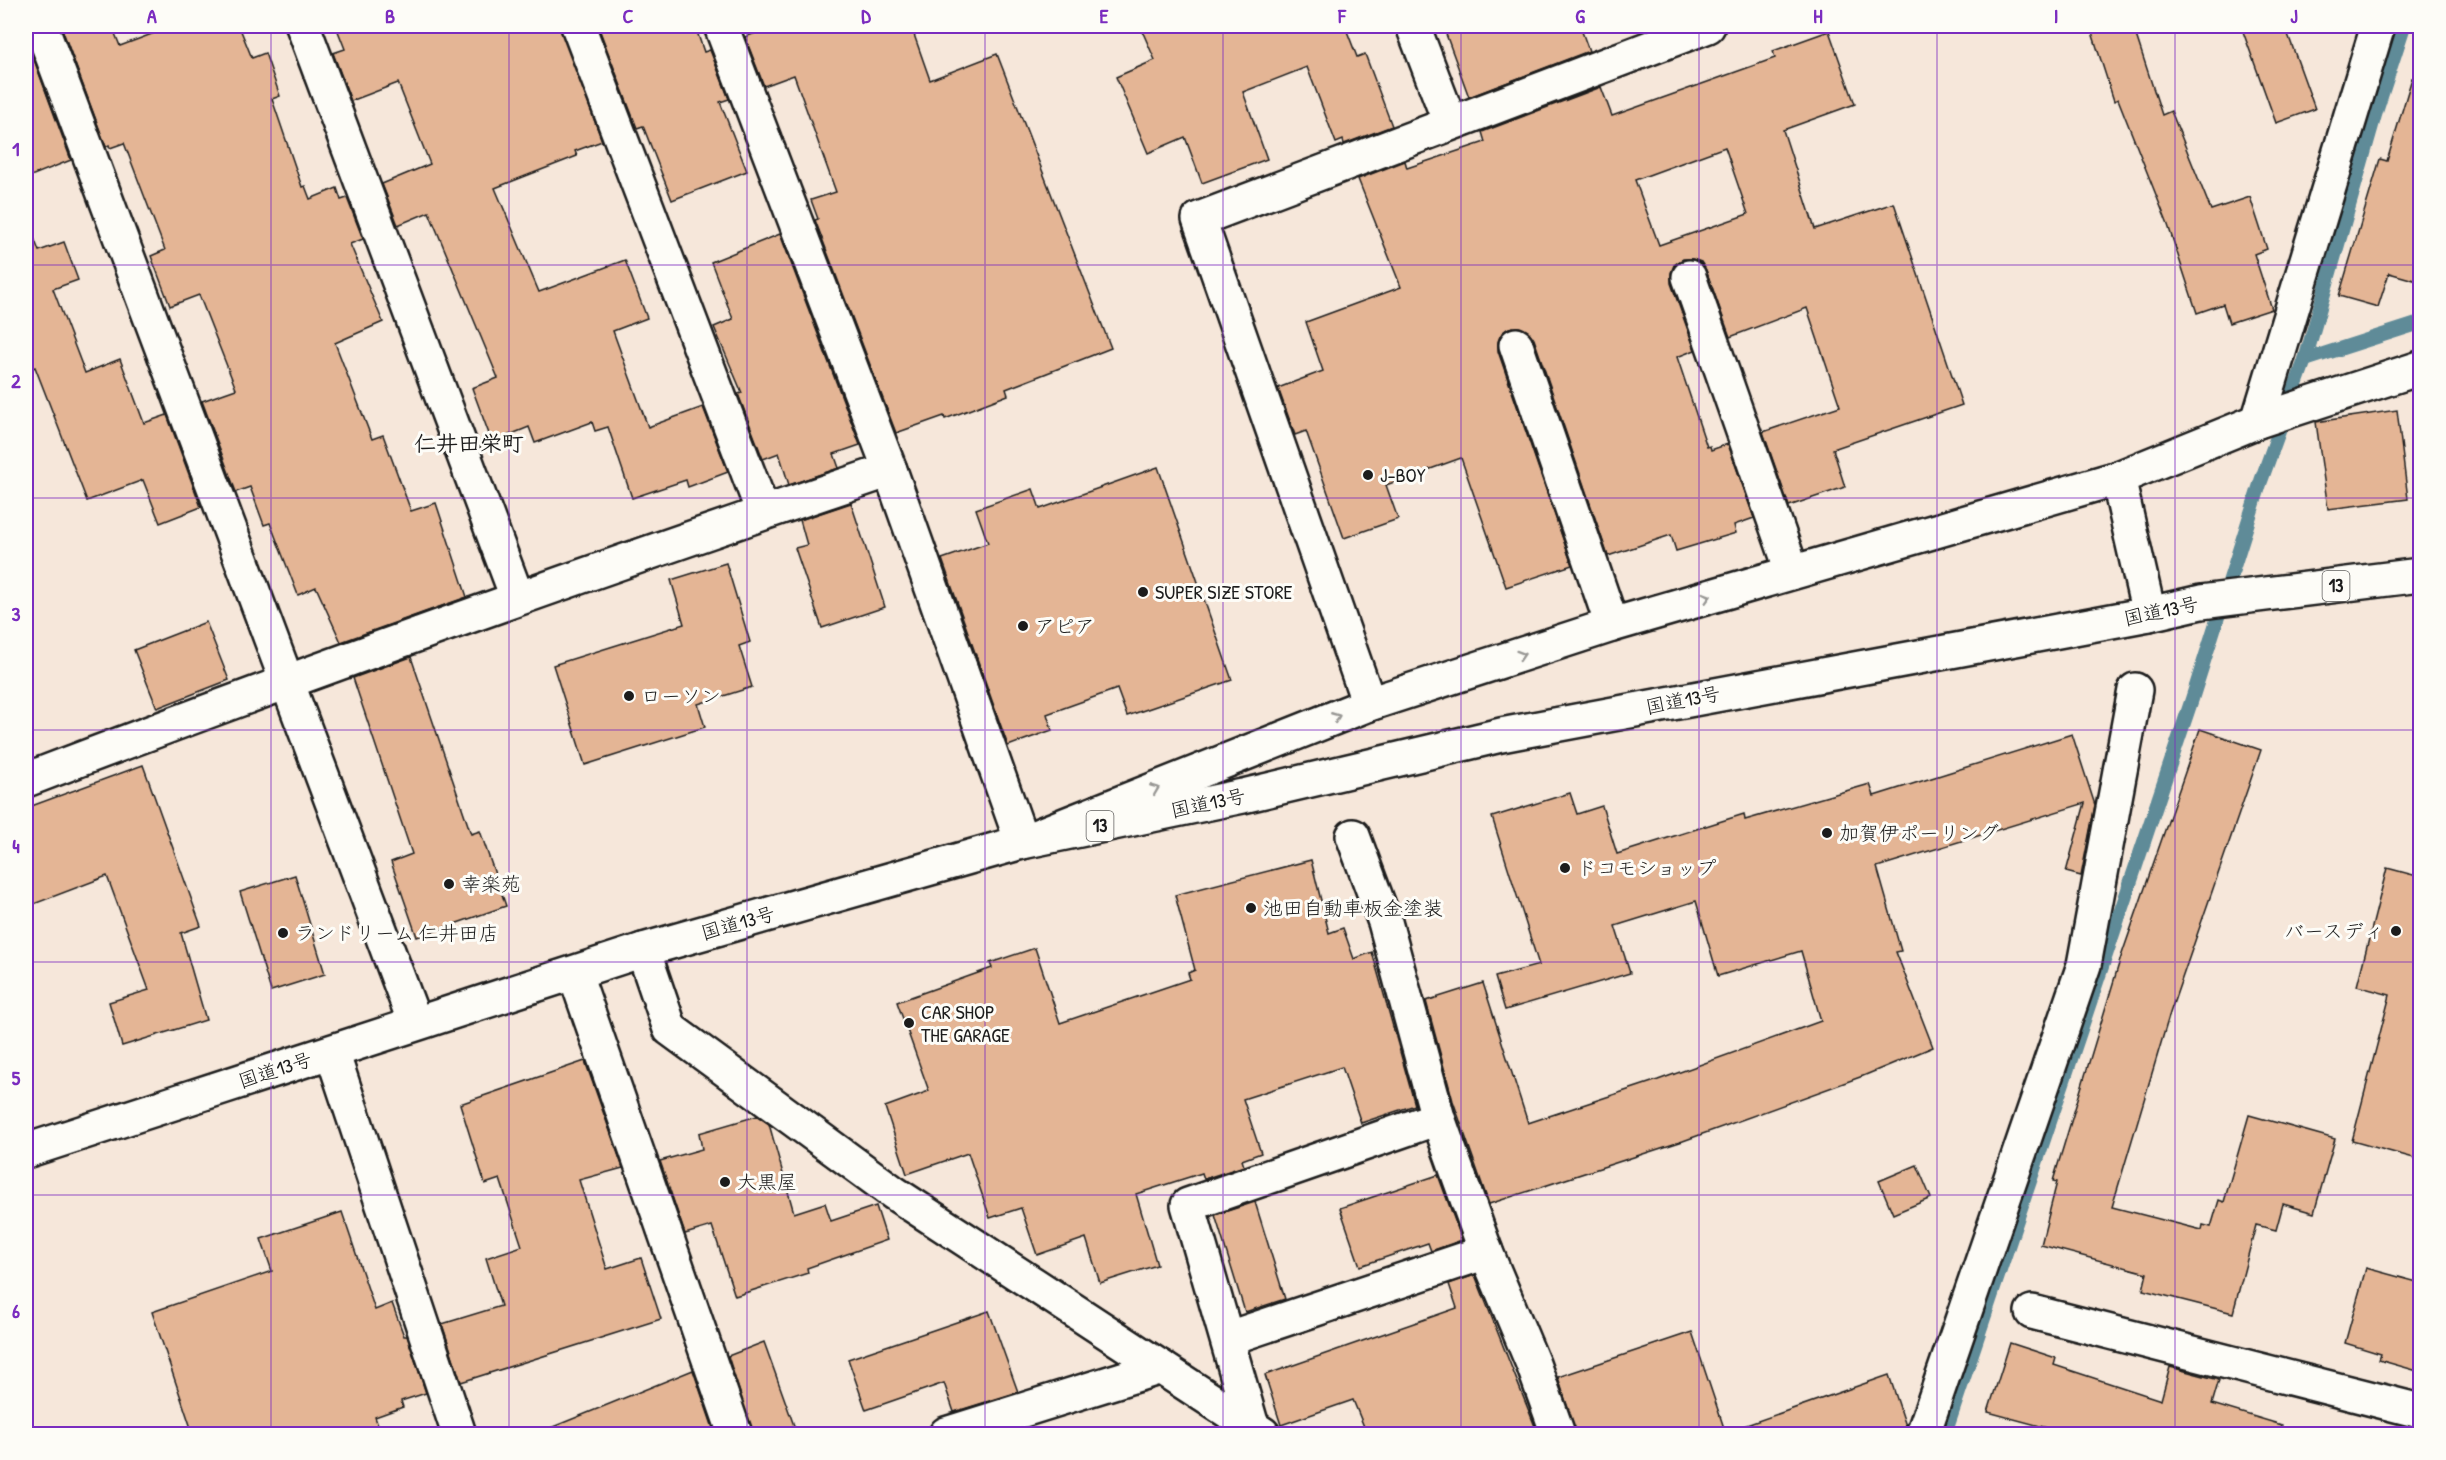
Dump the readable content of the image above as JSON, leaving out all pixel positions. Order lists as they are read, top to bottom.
{
  "streets": {
    "main road": ["13", "国道13号"]
  },
  "districts": ["仁井田栄町"],
  "places": [
    "J-BOY",
    "SUPER SIZE STORE",
    "アピア",
    "ローソン",
    "加賀伊ポーリング",
    "ドコモショップ",
    "幸楽苑",
    "池田自動車板金塗装",
    "バースディ",
    "ランドリーム 仁井田店",
    "CAR SHOP THE GARAGE",
    "大黒屋"
  ],
  "grid": {
    "columns": [
      "A",
      "B",
      "C",
      "D",
      "E",
      "F",
      "G",
      "H",
      "I",
      "J"
    ],
    "rows": [
      "1",
      "2",
      "3",
      "4",
      "5",
      "6"
    ]
  }
}
